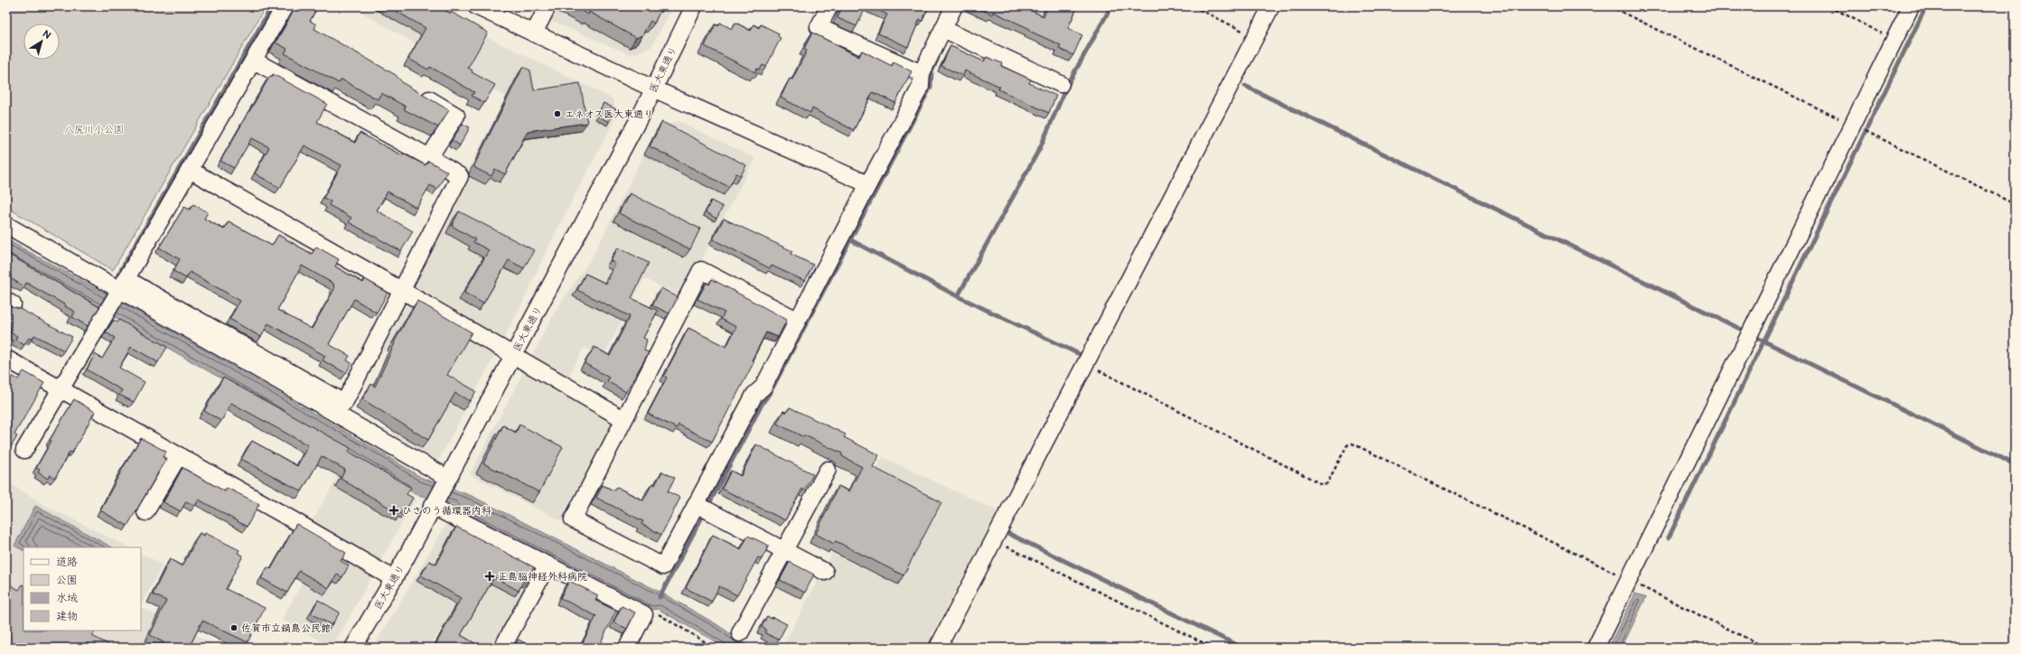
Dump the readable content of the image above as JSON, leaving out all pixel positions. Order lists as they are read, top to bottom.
{
  "streets": {
    "street": ["医大東通り"]
  },
  "parks": ["八尻川小公園"],
  "places": {
    "other": ["エネオス医大東通り", "佐賀市立鍋島公民館"],
    "health": ["ひさのう循環器内科", "正島脳神経外科病院"]
  },
  "legend": [
    "道路",
    "公園",
    "水域",
    "建物"
  ],
  "north": "top right"
}
